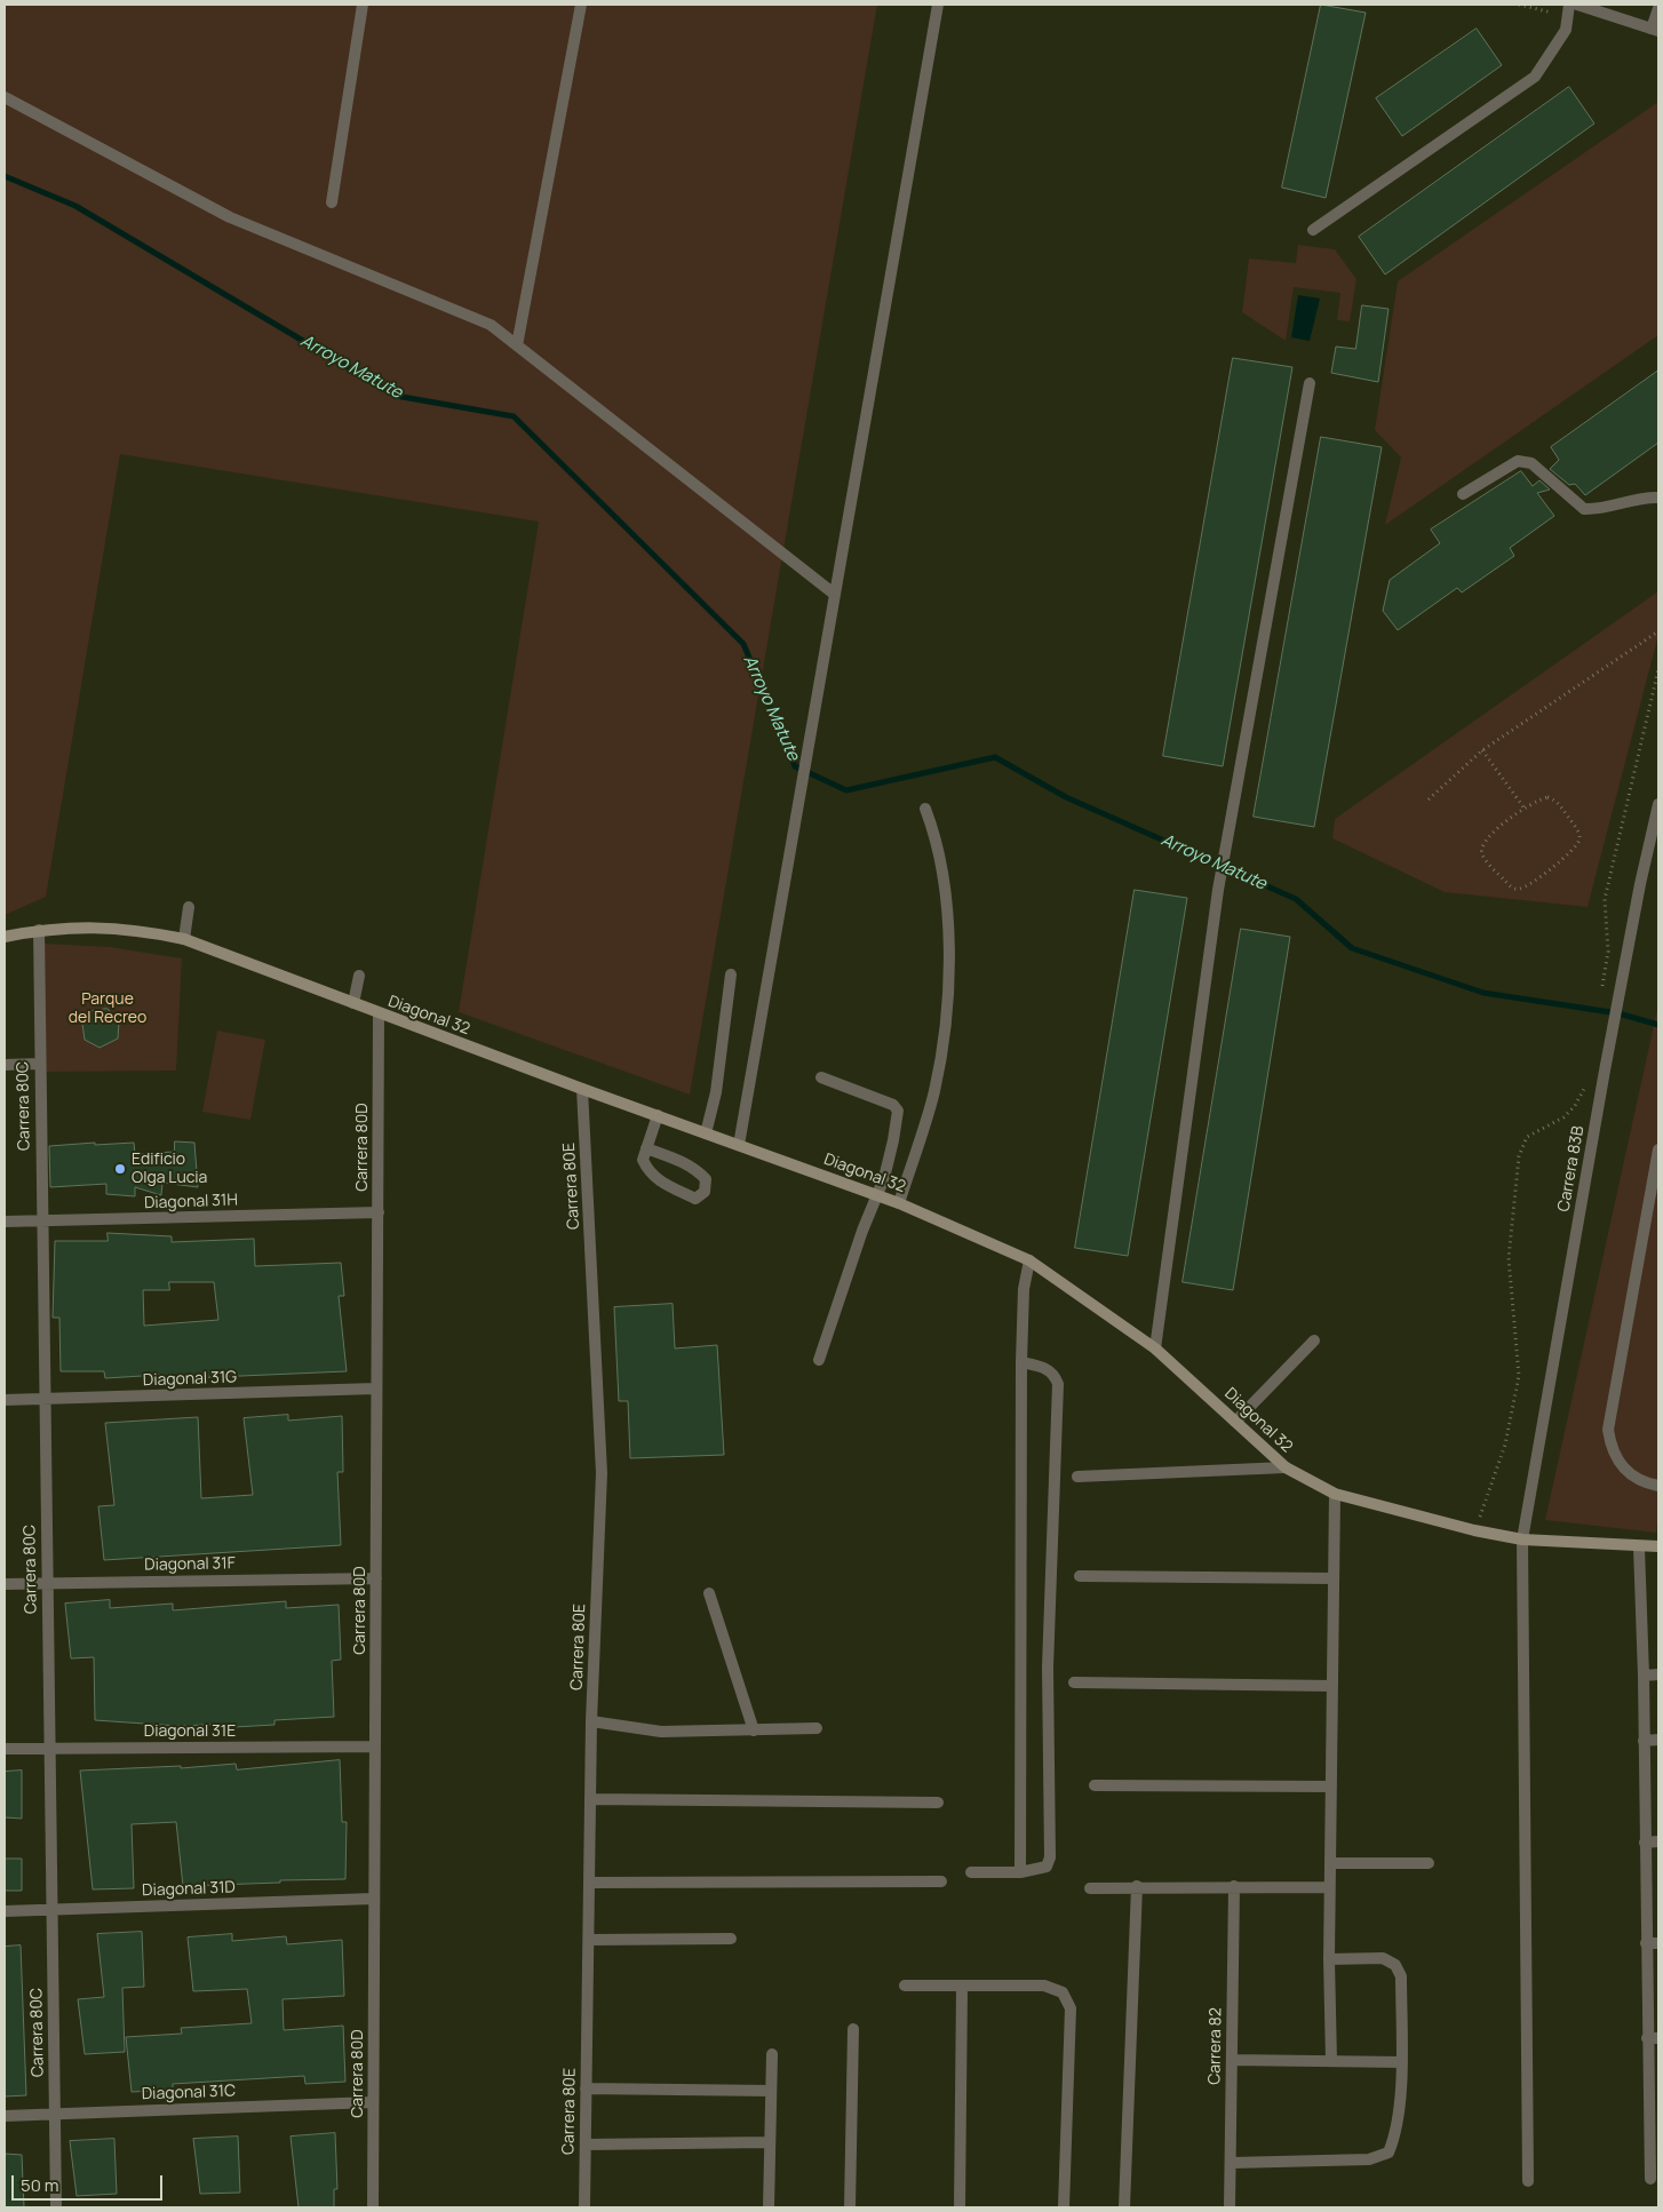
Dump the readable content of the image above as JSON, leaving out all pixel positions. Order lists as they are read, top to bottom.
{
  "streets": {
    "street": [
      "Diagonal 32",
      "Carrera 80C",
      "Carrera 80D",
      "Carrera 83B",
      "Carrera 80E",
      "Diagonal 31H",
      "Diagonal 31G",
      "Diagonal 31F",
      "Diagonal 31E",
      "Diagonal 31D",
      "Carrera 82",
      "Diagonal 31C"
    ]
  },
  "crossings": [
    ["Diagonal 32", "Carrera 80C"],
    ["Diagonal 32", "Carrera 80D"],
    ["Diagonal 32", "Carrera 83B"],
    ["Diagonal 32", "Carrera 80E"],
    ["Carrera 80C", "Diagonal 31H"],
    ["Carrera 80C", "Diagonal 31G"],
    ["Carrera 80C", "Diagonal 31F"],
    ["Carrera 80C", "Diagonal 31E"],
    ["Carrera 80C", "Diagonal 31D"],
    ["Carrera 80C", "Diagonal 31C"],
    ["Carrera 80D", "Diagonal 31H"],
    ["Carrera 80D", "Diagonal 31G"],
    ["Carrera 80D", "Diagonal 31F"],
    ["Carrera 80D", "Diagonal 31E"],
    ["Carrera 80D", "Diagonal 31D"],
    ["Carrera 80D", "Diagonal 31C"]
  ],
  "water": ["Arroyo Matute"],
  "parks": ["Parque del Recreo"],
  "places": ["Edificio Olga Lucia"],
  "scale_bar": "50 m"
}
